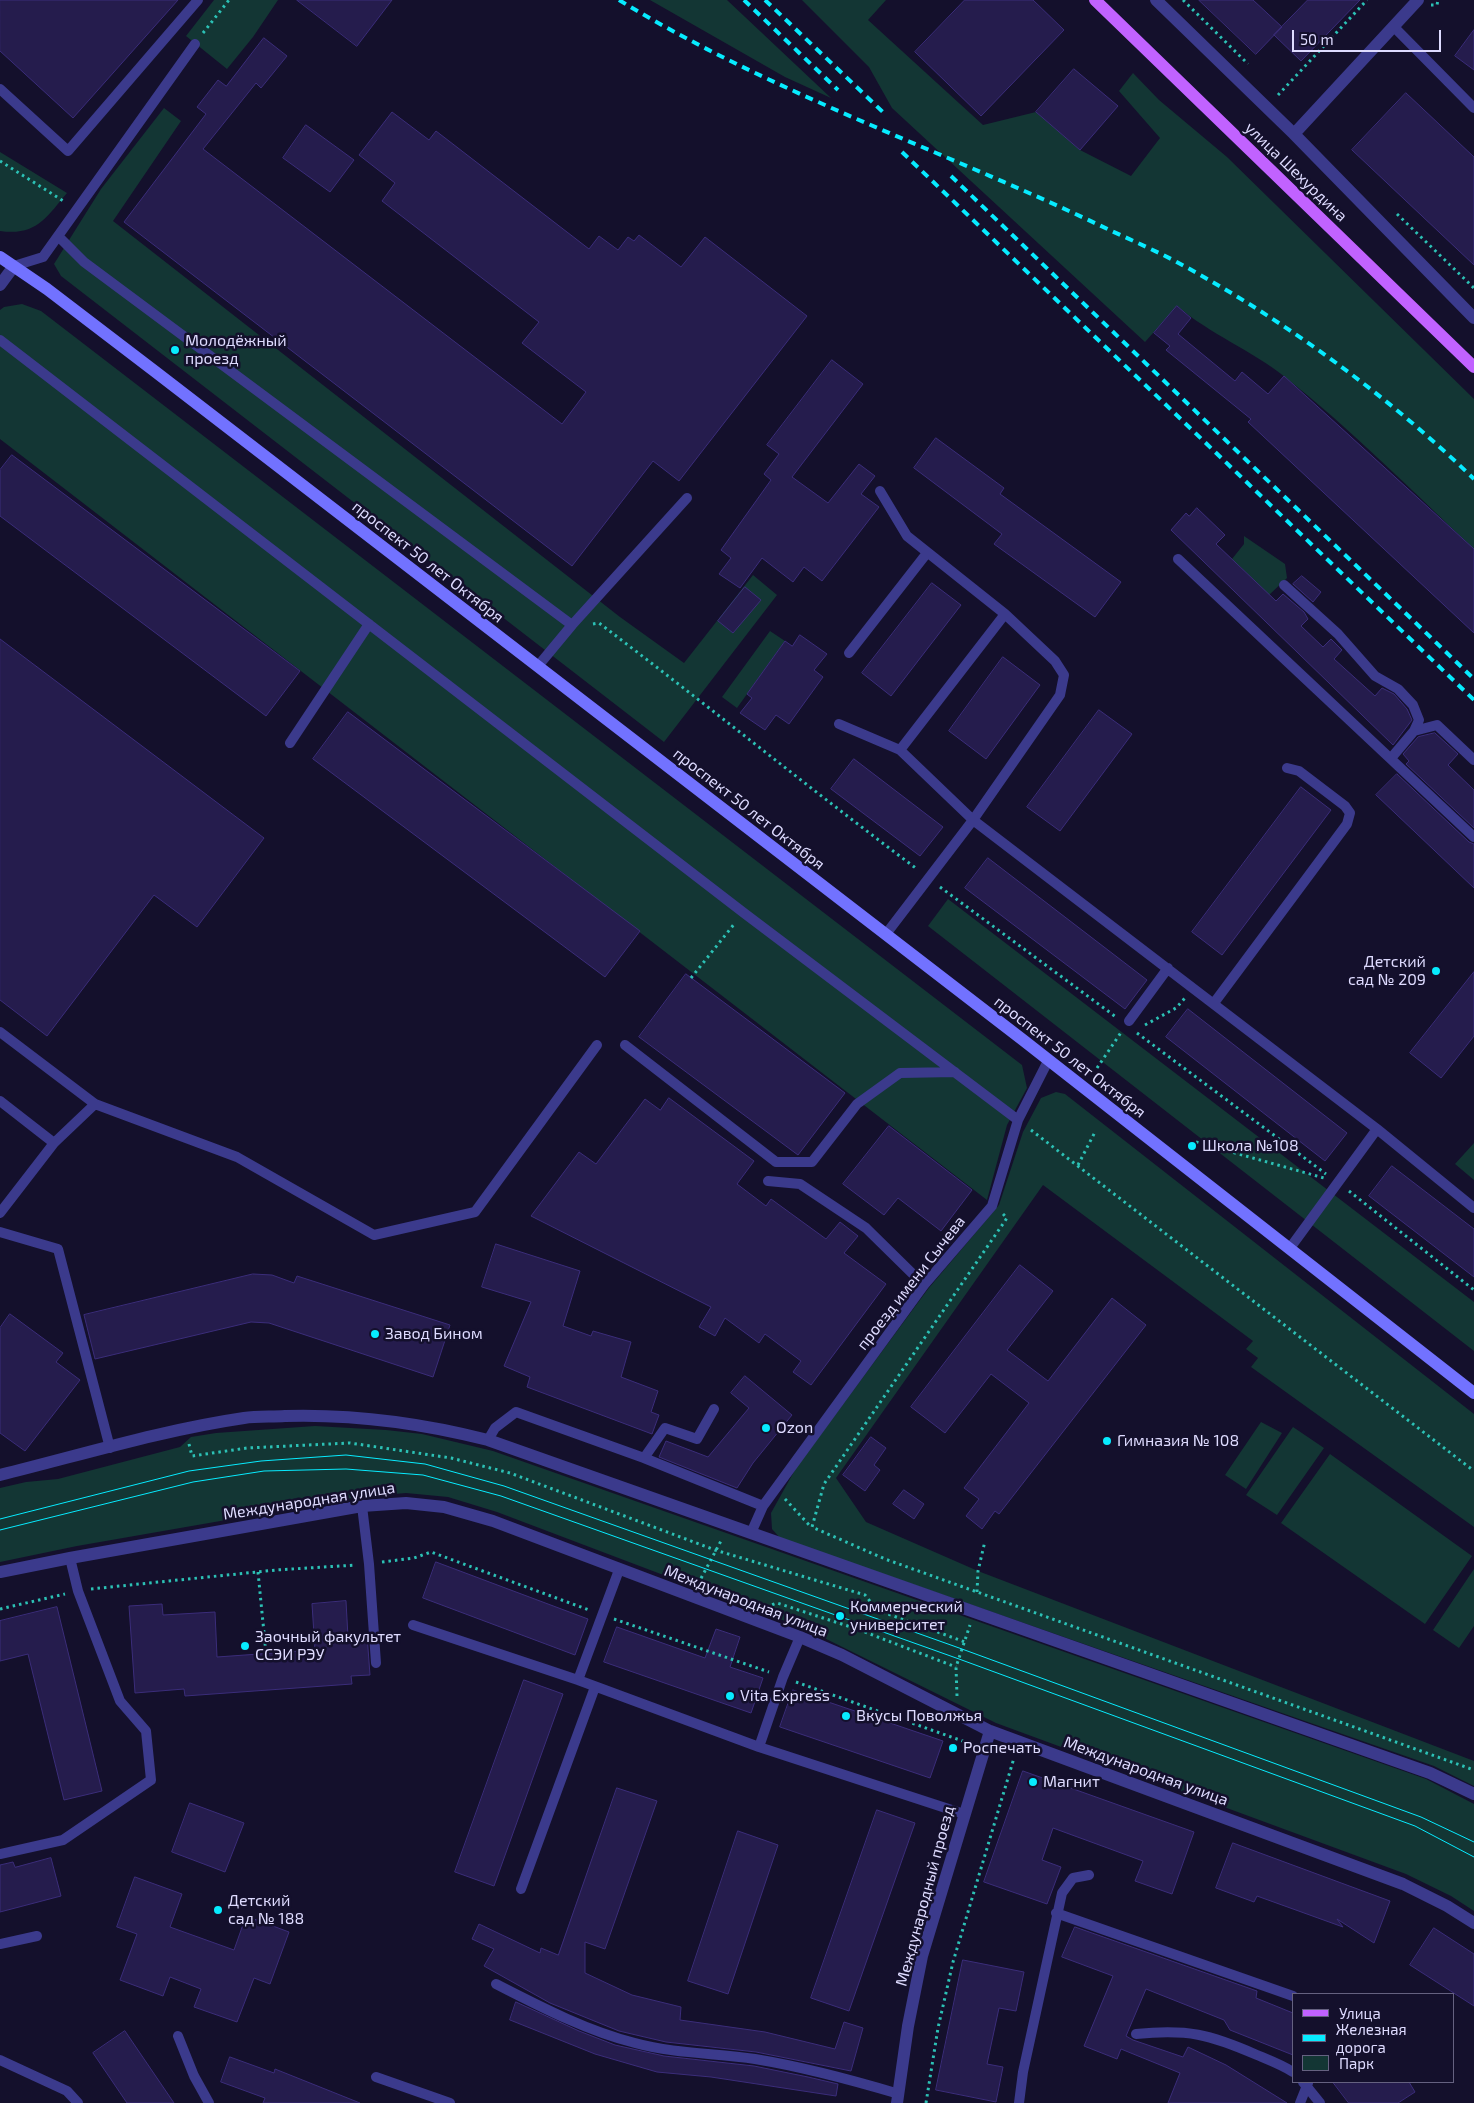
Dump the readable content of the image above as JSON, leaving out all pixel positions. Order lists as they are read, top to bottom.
{
  "streets": {
    "main road": ["улица Шехурдина", "проспект 50 лет Октября"],
    "street": ["Международная улица", "Международный проезд"],
    "lane": ["проезд имени Сычева"]
  },
  "crossings": [
    ["проспект 50 лет Октября", "проезд имени Сычева"],
    ["Международная улица", "Международный проезд"]
  ],
  "places": [
    "Молодёжный проезд",
    "Детский сад № 209",
    "Школа №108",
    "Завод Бином",
    "Ozon",
    "Гимназия № 108",
    "Коммерческий университет",
    "Заочный факультет ССЭИ РЭУ",
    "Vita Express",
    "Вкусы Поволжья",
    "Роспечать",
    "Магнит",
    "Детский сад № 188"
  ],
  "legend": ["Улица", "Железная дорога", "Парк"],
  "scale_bar": "50 m"
}
